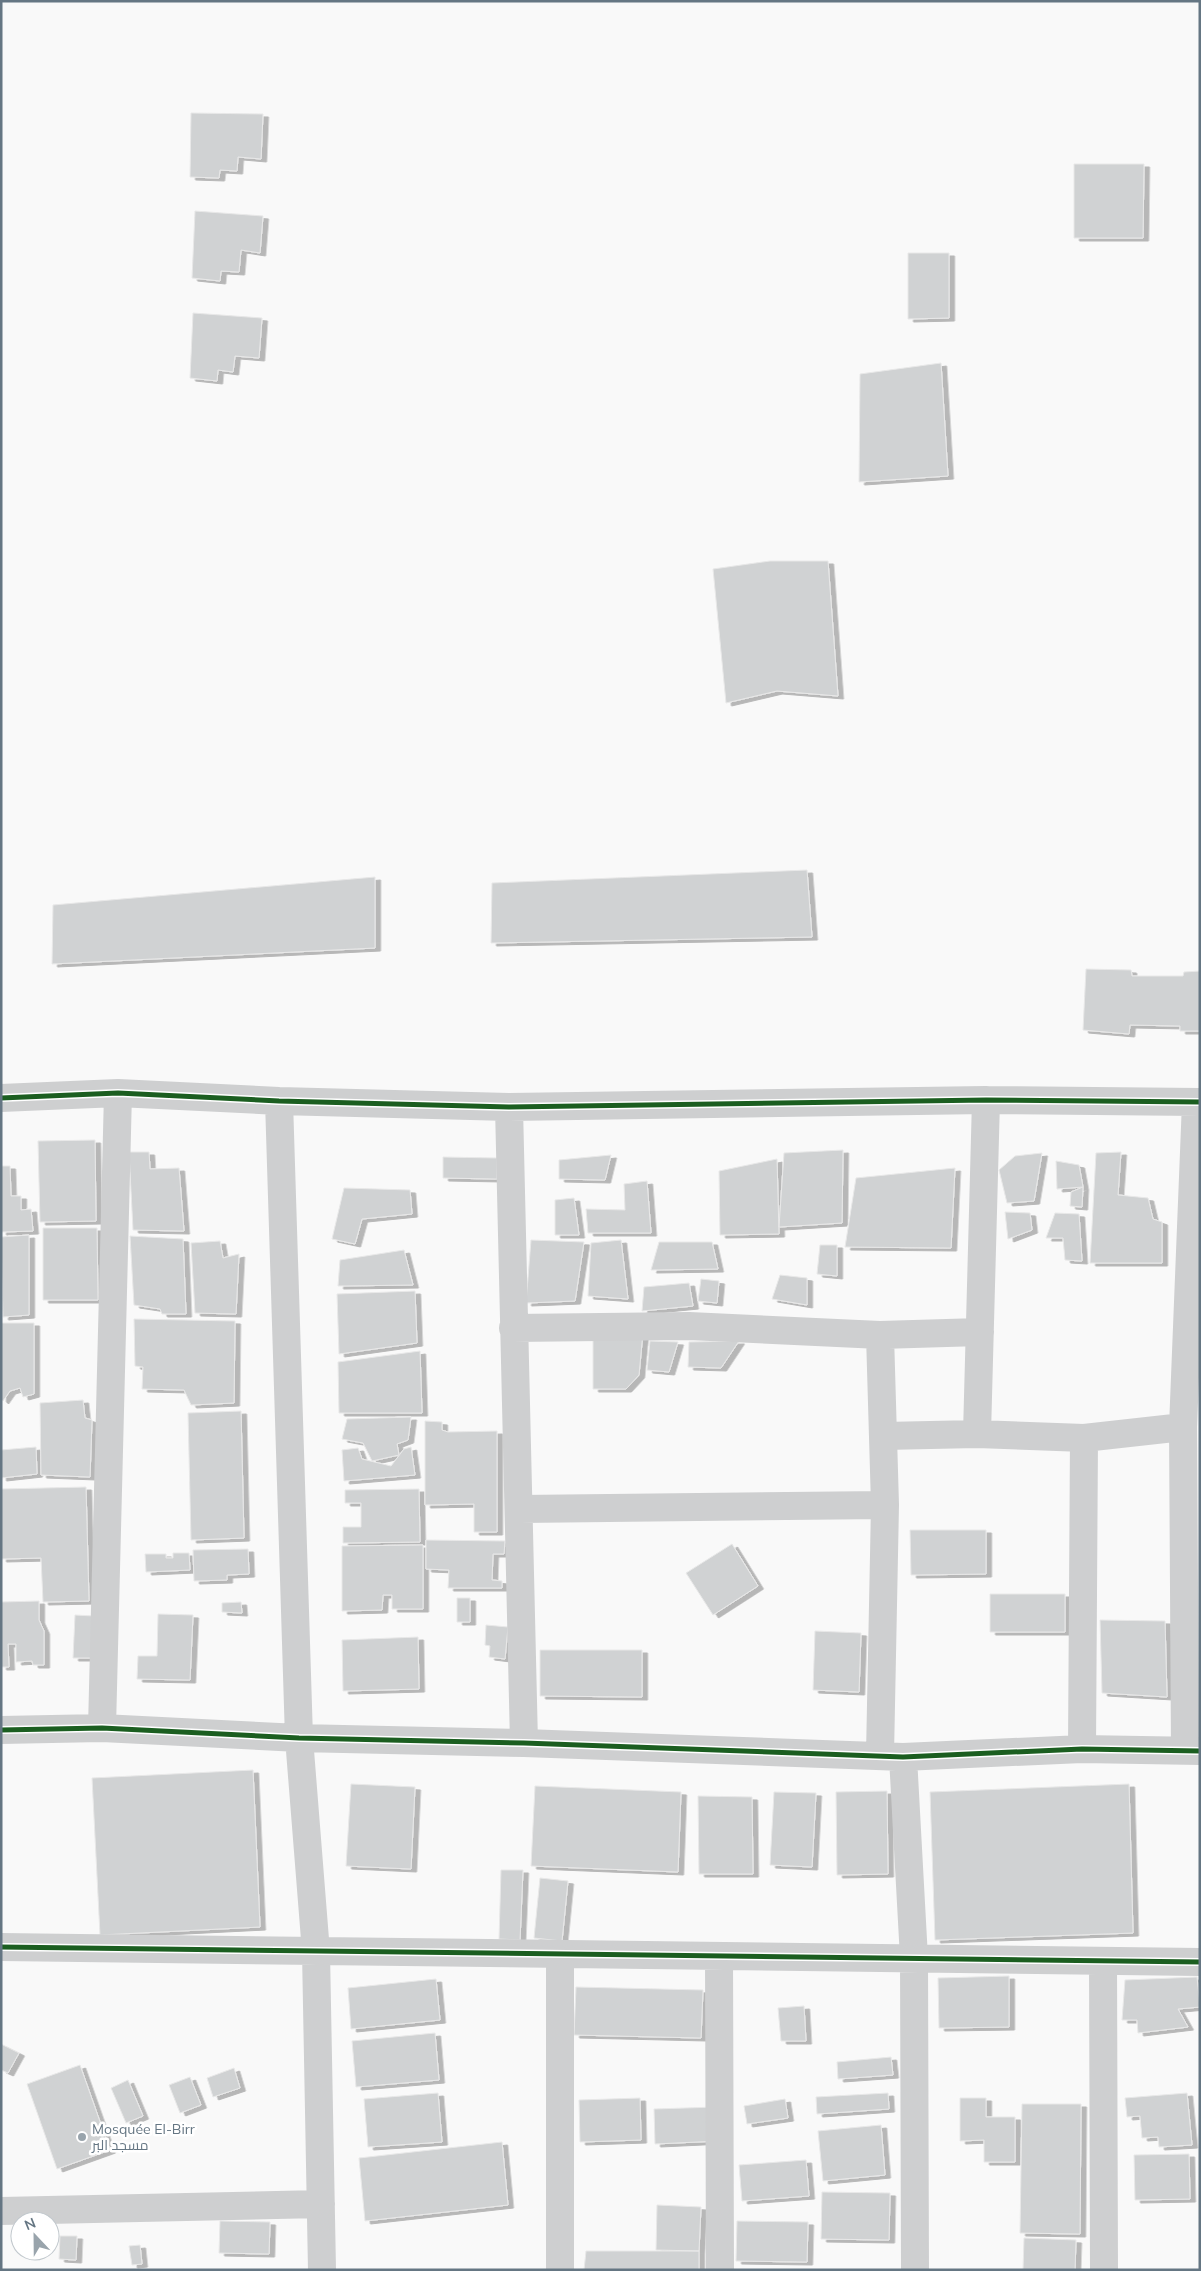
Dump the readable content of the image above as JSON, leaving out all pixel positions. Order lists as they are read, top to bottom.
{
  "places": ["Mosquée El-Birr مسجد البر"],
  "north": "top"
}
